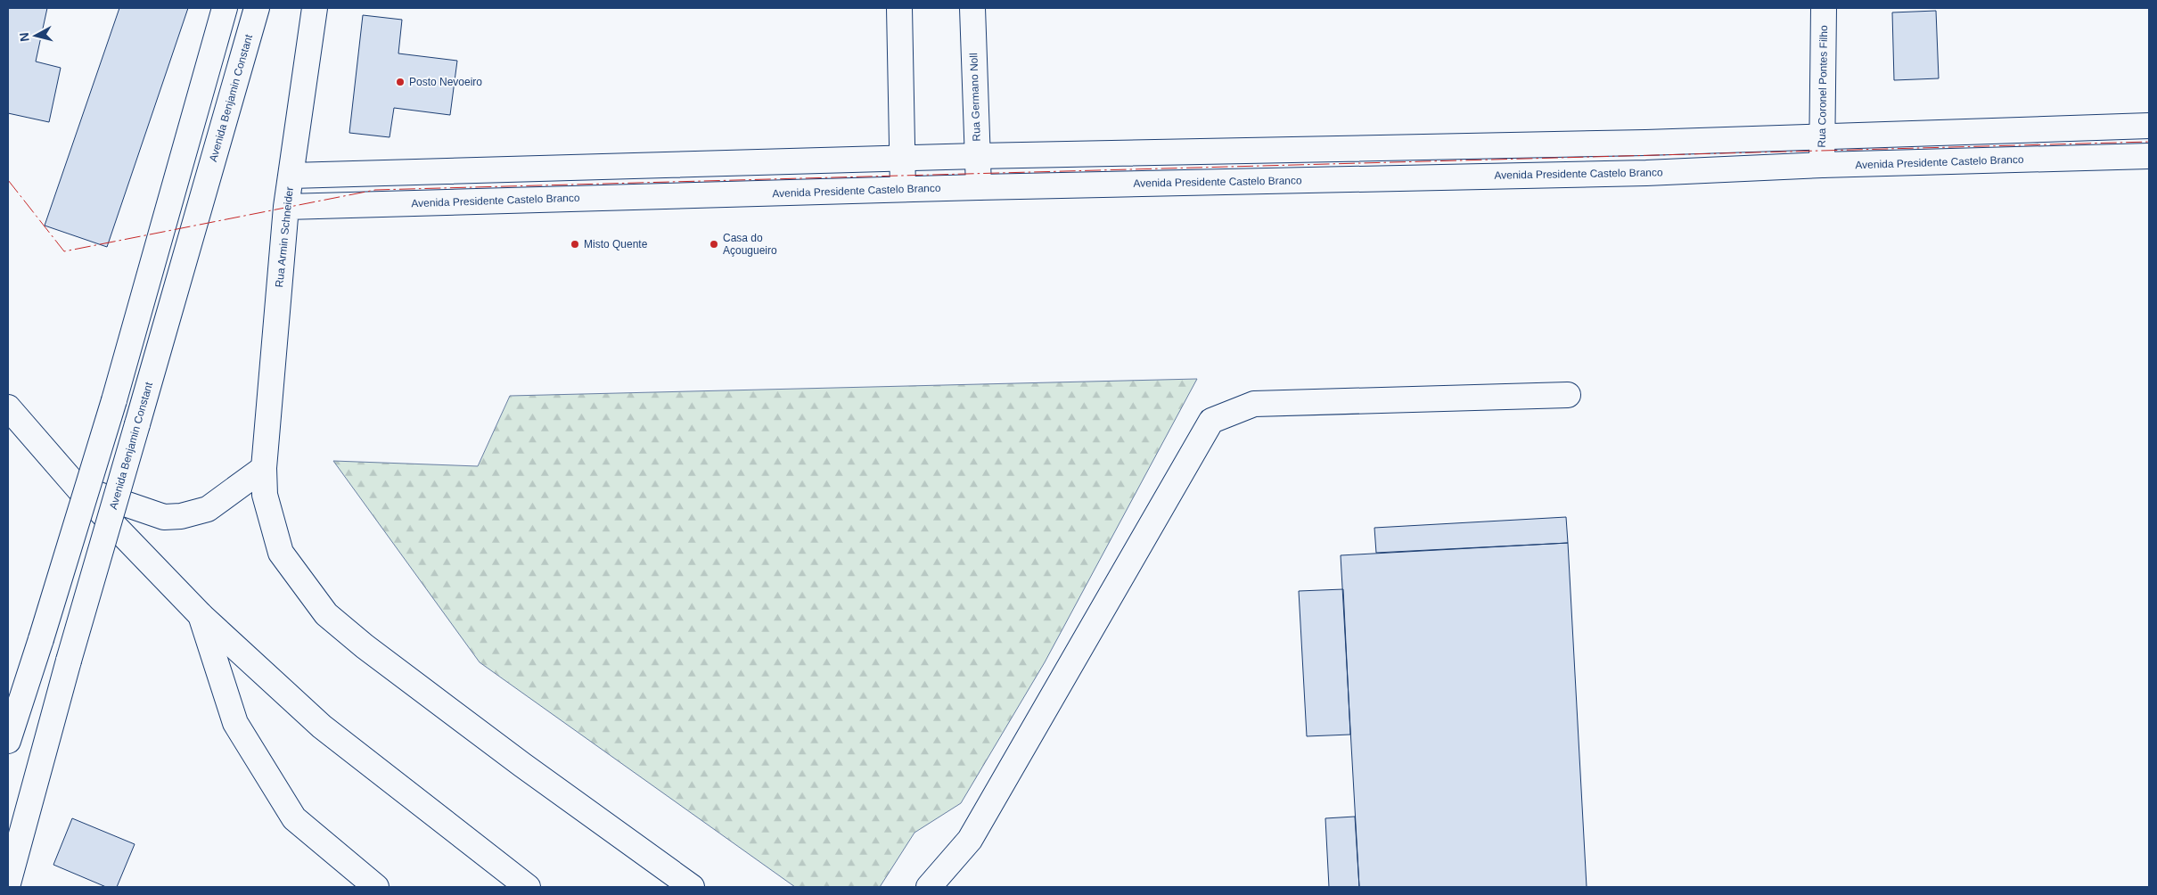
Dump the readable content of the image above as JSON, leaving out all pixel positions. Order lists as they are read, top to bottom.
{
  "streets": {
    "main road": [
      "Rua Coronel Pontes Filho",
      "Rua Germano Noll",
      "Avenida Benjamin Constant",
      "Avenida Presidente Castelo Branco",
      "Rua Armin Schneider"
    ]
  },
  "crossings": [
    ["Rua Coronel Pontes Filho", "Avenida Presidente Castelo Branco"],
    ["Rua Germano Noll", "Avenida Presidente Castelo Branco"],
    ["Avenida Presidente Castelo Branco", "Rua Armin Schneider"]
  ],
  "places": ["Posto Nevoeiro", "Misto Quente", "Casa do Açougueiro"],
  "north": "left"
}
